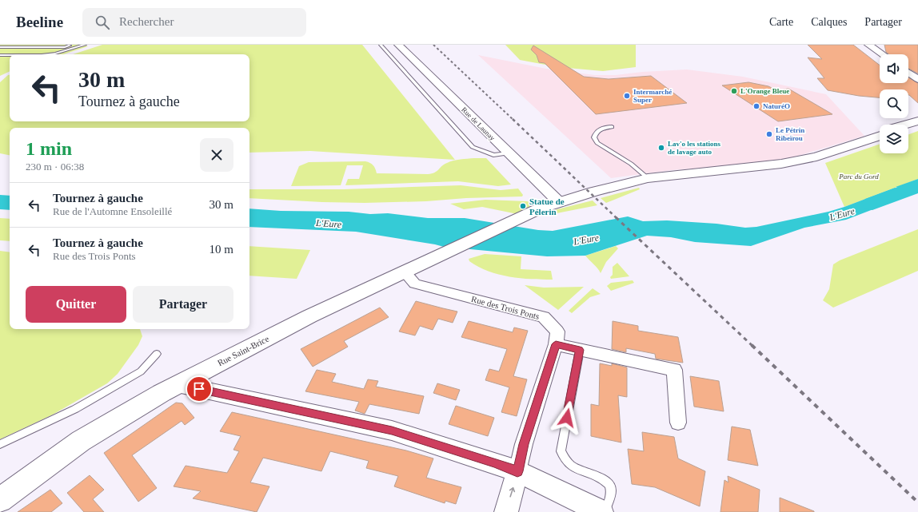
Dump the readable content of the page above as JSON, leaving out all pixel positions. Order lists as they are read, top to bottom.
{
  "streets": {
    "main road": ["Rue Saint-Brice"],
    "street": ["Rue de Launay", "Rue des Trois Ponts"]
  },
  "crossings": [
    ["Rue de Launay", "Rue Saint-Brice"],
    ["Rue des Trois Ponts", "Rue Saint-Brice"]
  ],
  "water": ["L'Eure"],
  "parks": ["Parc du Gord"],
  "places": [
    "L'Orange Bleue",
    "Intermarché Super",
    "NaturéO",
    "Le Pétrin Ribeïrou",
    "Lav'o les stations de lavage auto",
    "Statue de Pélerin"
  ],
  "page": {
    "header": "Beeline",
    "search": "Rechercher",
    "nav": ["Carte", "Calques", "Partager"],
    "turn": ["30 m", "Tournez à gauche"],
    "heading": ["1 min", "230 m · 06:38"],
    "list": [
      {
        "name": "Tournez à gauche",
        "note": "Rue de l'Automne Ensoleillé",
        "value": "30 m"
      },
      {
        "name": "Tournez à gauche",
        "note": "Rue des Trois Ponts",
        "value": "10 m"
      }
    ],
    "buttons": ["Quitter", "Partager"]
  }
}
